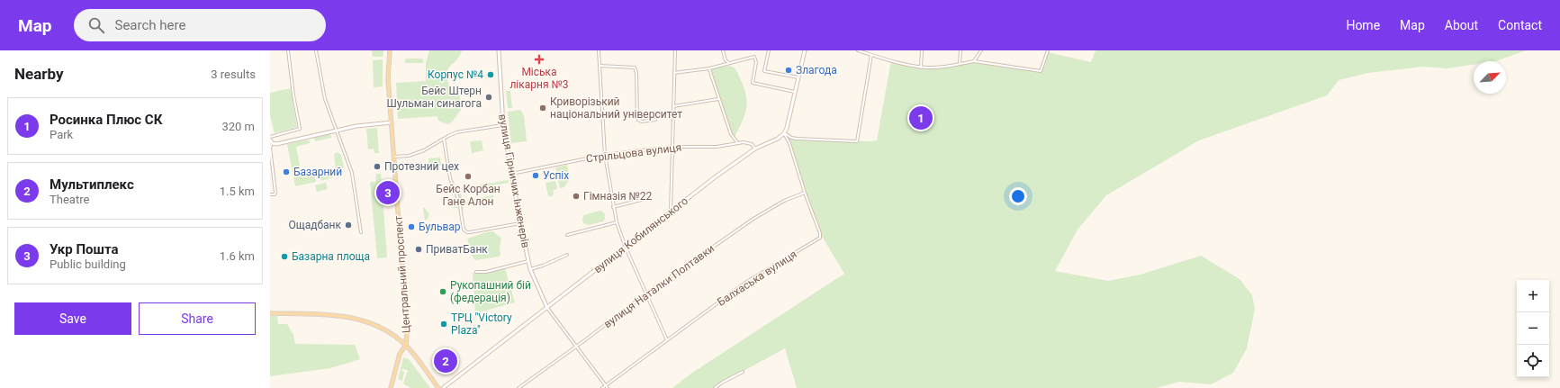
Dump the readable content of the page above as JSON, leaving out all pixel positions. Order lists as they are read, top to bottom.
{
  "streets": {
    "main road": ["вулиця Гірничих Інженерів", "вулиця Кобилянського", "Центральний проспект"],
    "street": ["Стрільцова вулиця", "Балхаська вулиця", "вулиця Наталки Полтавки"]
  },
  "crossings": [
    ["Стрільцова вулиця", "вулиця Гірничих Інженерів"],
    ["Стрільцова вулиця", "вулиця Кобилянського"],
    ["вулиця Гірничих Інженерів", "вулиця Кобилянського"],
    ["вулиця Кобилянського", "Балхаська вулиця"],
    ["Балхаська вулиця", "вулиця Наталки Полтавки"]
  ],
  "places": {
    "health": ["Міська лікарня №3"],
    "other": [
      "Злагода",
      "Корпус №4",
      "Бейс Штерн Шульман синагога",
      "Криворізький національний університет",
      "Протезний цех",
      "Базарний",
      "Успіх",
      "Бейс Корбан Гане Алон",
      "Гімназія №22",
      "Ощадбанк",
      "Бульвар",
      "ПриватБанк",
      "Базарна площа",
      "Рукопашний бій (федерація)",
      "ТРЦ \"Victory Plaza\""
    ]
  },
  "north": "top right",
  "page": {
    "header": "Map",
    "search": "Search here",
    "nav": [
      "Home",
      "Map",
      "About",
      "Contact"
    ],
    "heading": ["Nearby", "3 results"],
    "list": [
      {
        "mark": "1",
        "name": "Росинка Плюс СК",
        "note": "Park",
        "value": "320 m"
      },
      {
        "mark": "2",
        "name": "Мультиплекс",
        "note": "Theatre",
        "value": "1.5 km"
      },
      {
        "mark": "3",
        "name": "Укр Пошта",
        "note": "Public building",
        "value": "1.6 km"
      }
    ],
    "pins": ["1", "3", "2"],
    "map_buttons": ["+", "−"],
    "buttons": ["Save", "Share"]
  }
}
